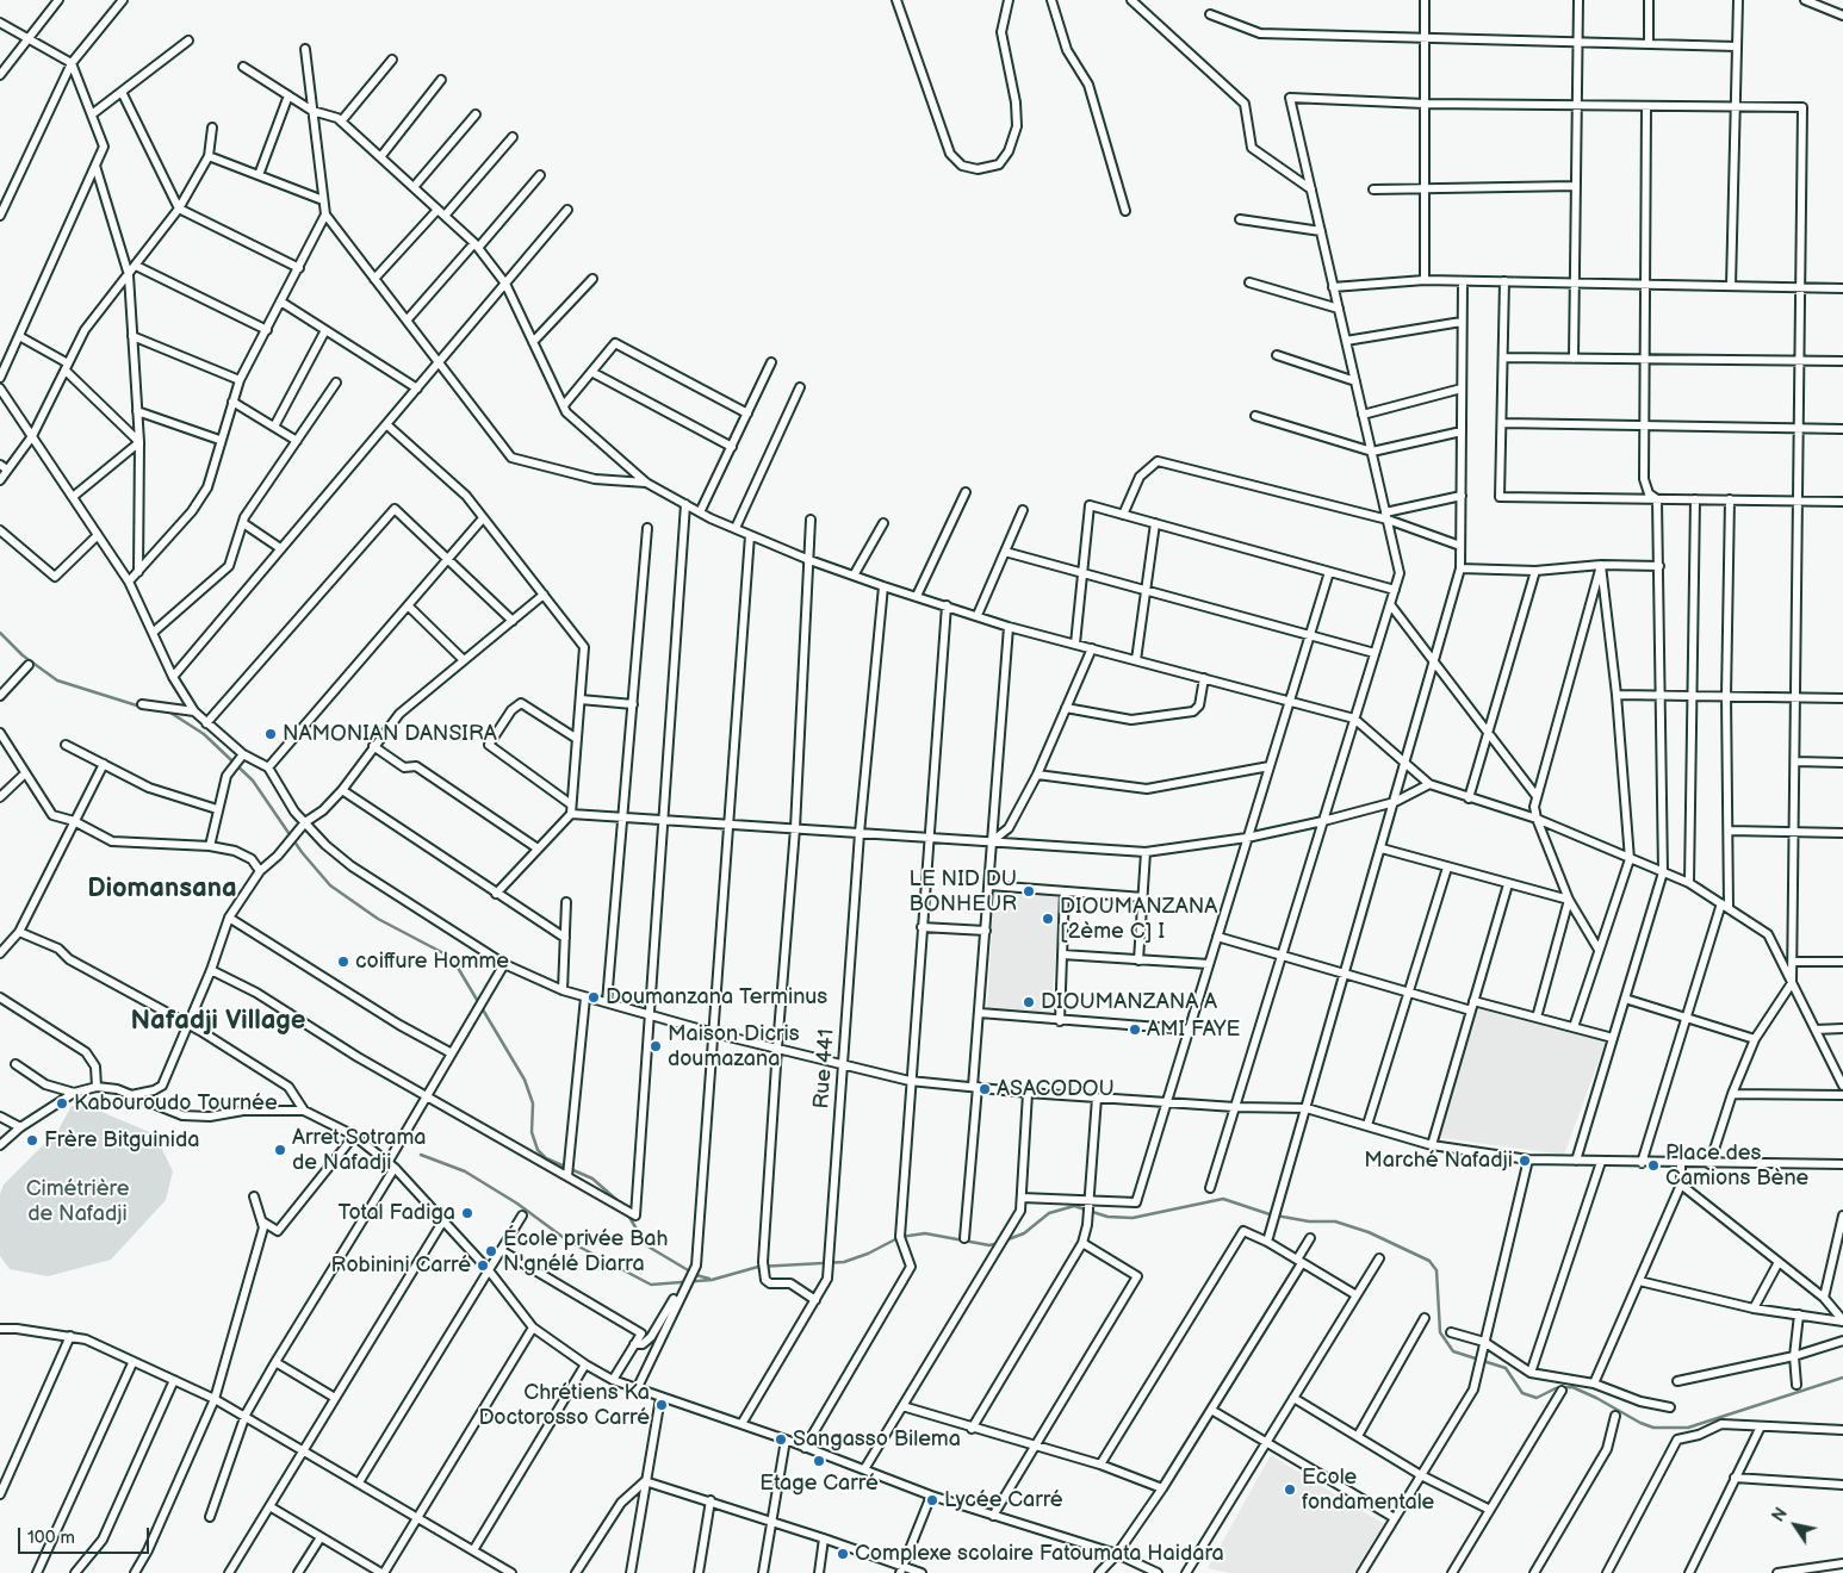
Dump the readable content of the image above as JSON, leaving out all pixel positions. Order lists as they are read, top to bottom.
{
  "streets": {
    "street": ["Rue 441"]
  },
  "districts": ["Diomansana", "Nafadji Village"],
  "parks": ["Cimétrière de Nafadji"],
  "places": [
    "NAMONIAN DANSIRA",
    "LE NID DU BONHEUR",
    "DIOUMANZANA [2ème C] I",
    "coiffure Homme",
    "Doumanzana Terminus",
    "DIOUMANZANA A",
    "AMI FAYE",
    "Maison Dicris doumazana",
    "ASACODOU",
    "Kabouroudo Tournée",
    "Frère Bitguinida",
    "Arret Sotrama de Nafadji",
    "Marché Nafadji",
    "Place des Camions Bène",
    "Total Fadiga",
    "École privée Bah N'gnélé Diarra",
    "Robinini Carré",
    "Chrétiens Ka Doctorosso Carré",
    "Sangasso Bilema",
    "Etage Carré",
    "Ecole fondamentale",
    "Lycée Carré",
    "Complexe scolaire Fatoumata Haidara"
  ],
  "scale_bar": "100 m",
  "north": "top left"
}
